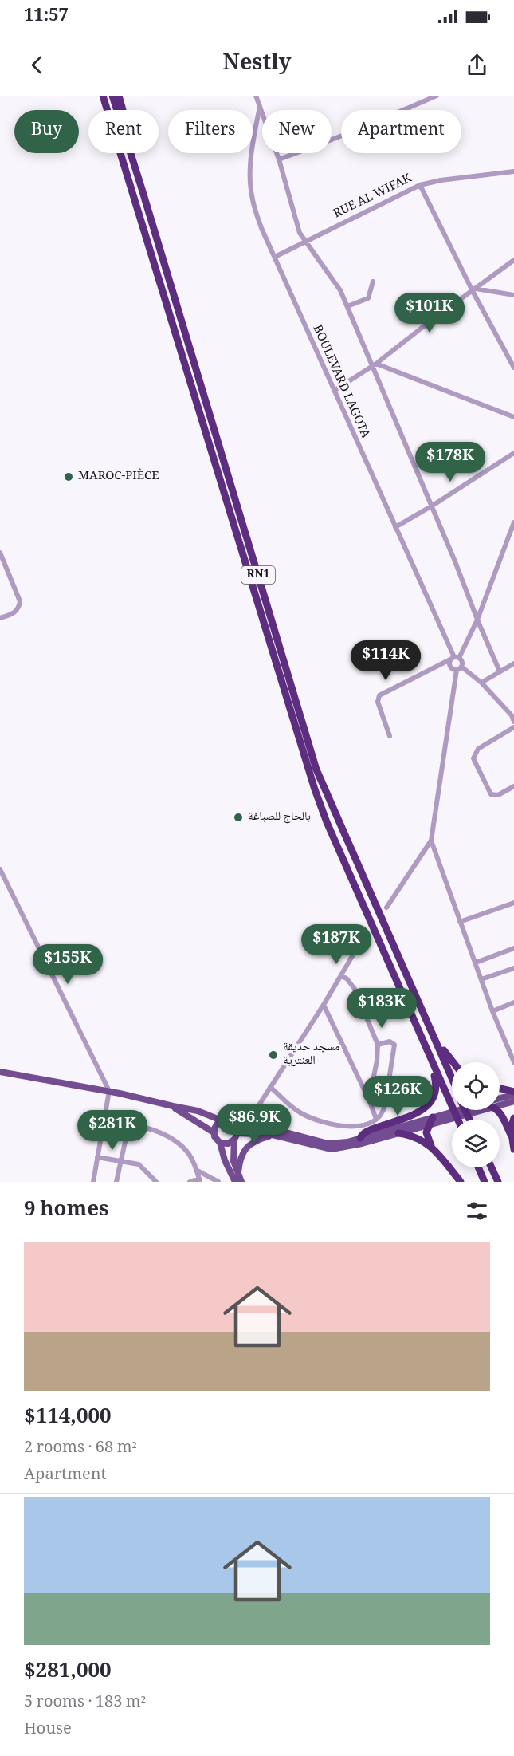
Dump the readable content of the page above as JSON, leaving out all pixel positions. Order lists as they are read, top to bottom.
{
  "streets": {
    "highway": ["RN1"],
    "street": ["RUE AL WIFAK", "BOULEVARD LAGOTA"]
  },
  "crossings": [
    ["RUE AL WIFAK", "BOULEVARD LAGOTA"]
  ],
  "places": ["MAROC-PIÈCE", "بالحاج للصباغة", "مسجد حديقة العنترية"],
  "page": {
    "status": "11:57",
    "header": "Nestly",
    "chip": [
      "Buy",
      "Rent",
      "Filters",
      "New",
      "Apartment"
    ],
    "price": [
      "$101K",
      "$178K",
      "$114K",
      "$187K",
      "$155K",
      "$183K",
      "$126K",
      "$86.9K",
      "$281K"
    ],
    "heading": "9 homes",
    "list": [
      {
        "name": "$114,000",
        "note": "2 rooms · 68 m² · Apartment"
      },
      {
        "name": "$281,000",
        "note": "5 rooms · 183 m² · House"
      }
    ]
  }
}
